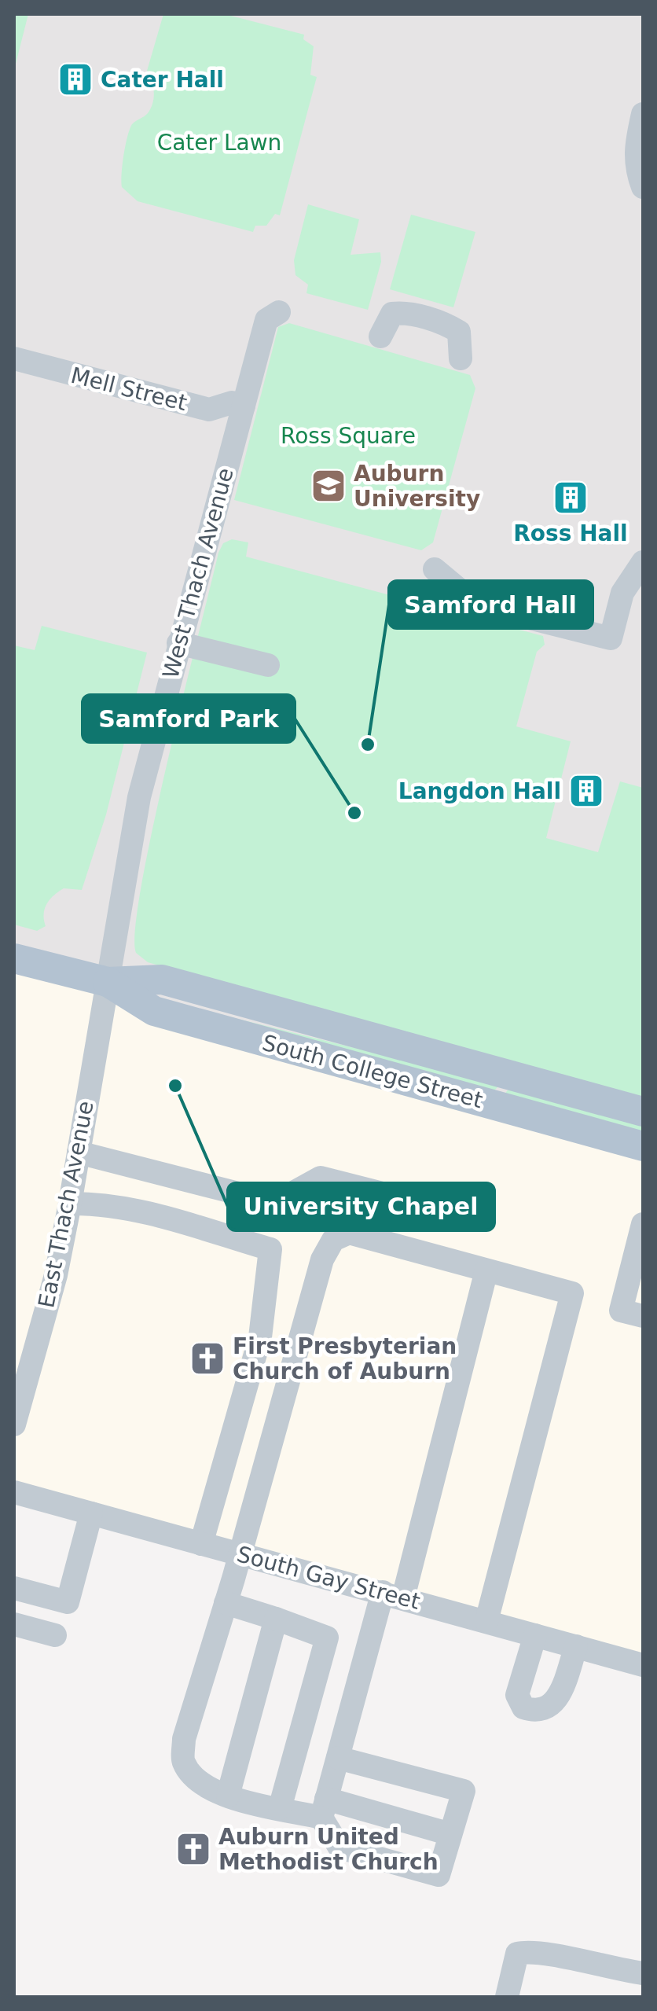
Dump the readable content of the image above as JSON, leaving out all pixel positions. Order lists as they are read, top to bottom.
{
  "streets": {
    "main road": ["South College Street"],
    "street": [
      "Mell Street",
      "West Thach Avenue",
      "East Thach Avenue",
      "South Gay Street"
    ]
  },
  "crossings": [
    ["Mell Street", "West Thach Avenue"],
    ["West Thach Avenue", "South College Street"],
    ["West Thach Avenue", "East Thach Avenue"],
    ["South College Street", "East Thach Avenue"]
  ],
  "parks": ["Cater Lawn", "Ross Square"],
  "places": {
    "building": ["Cater Hall", "Ross Hall", "Langdon Hall"],
    "school or university": ["Auburn University"],
    "other": ["Samford Hall", "Samford Park", "University Chapel"],
    "church": ["First Presbyterian Church of Auburn", "Auburn United Methodist Church"]
  }
}
